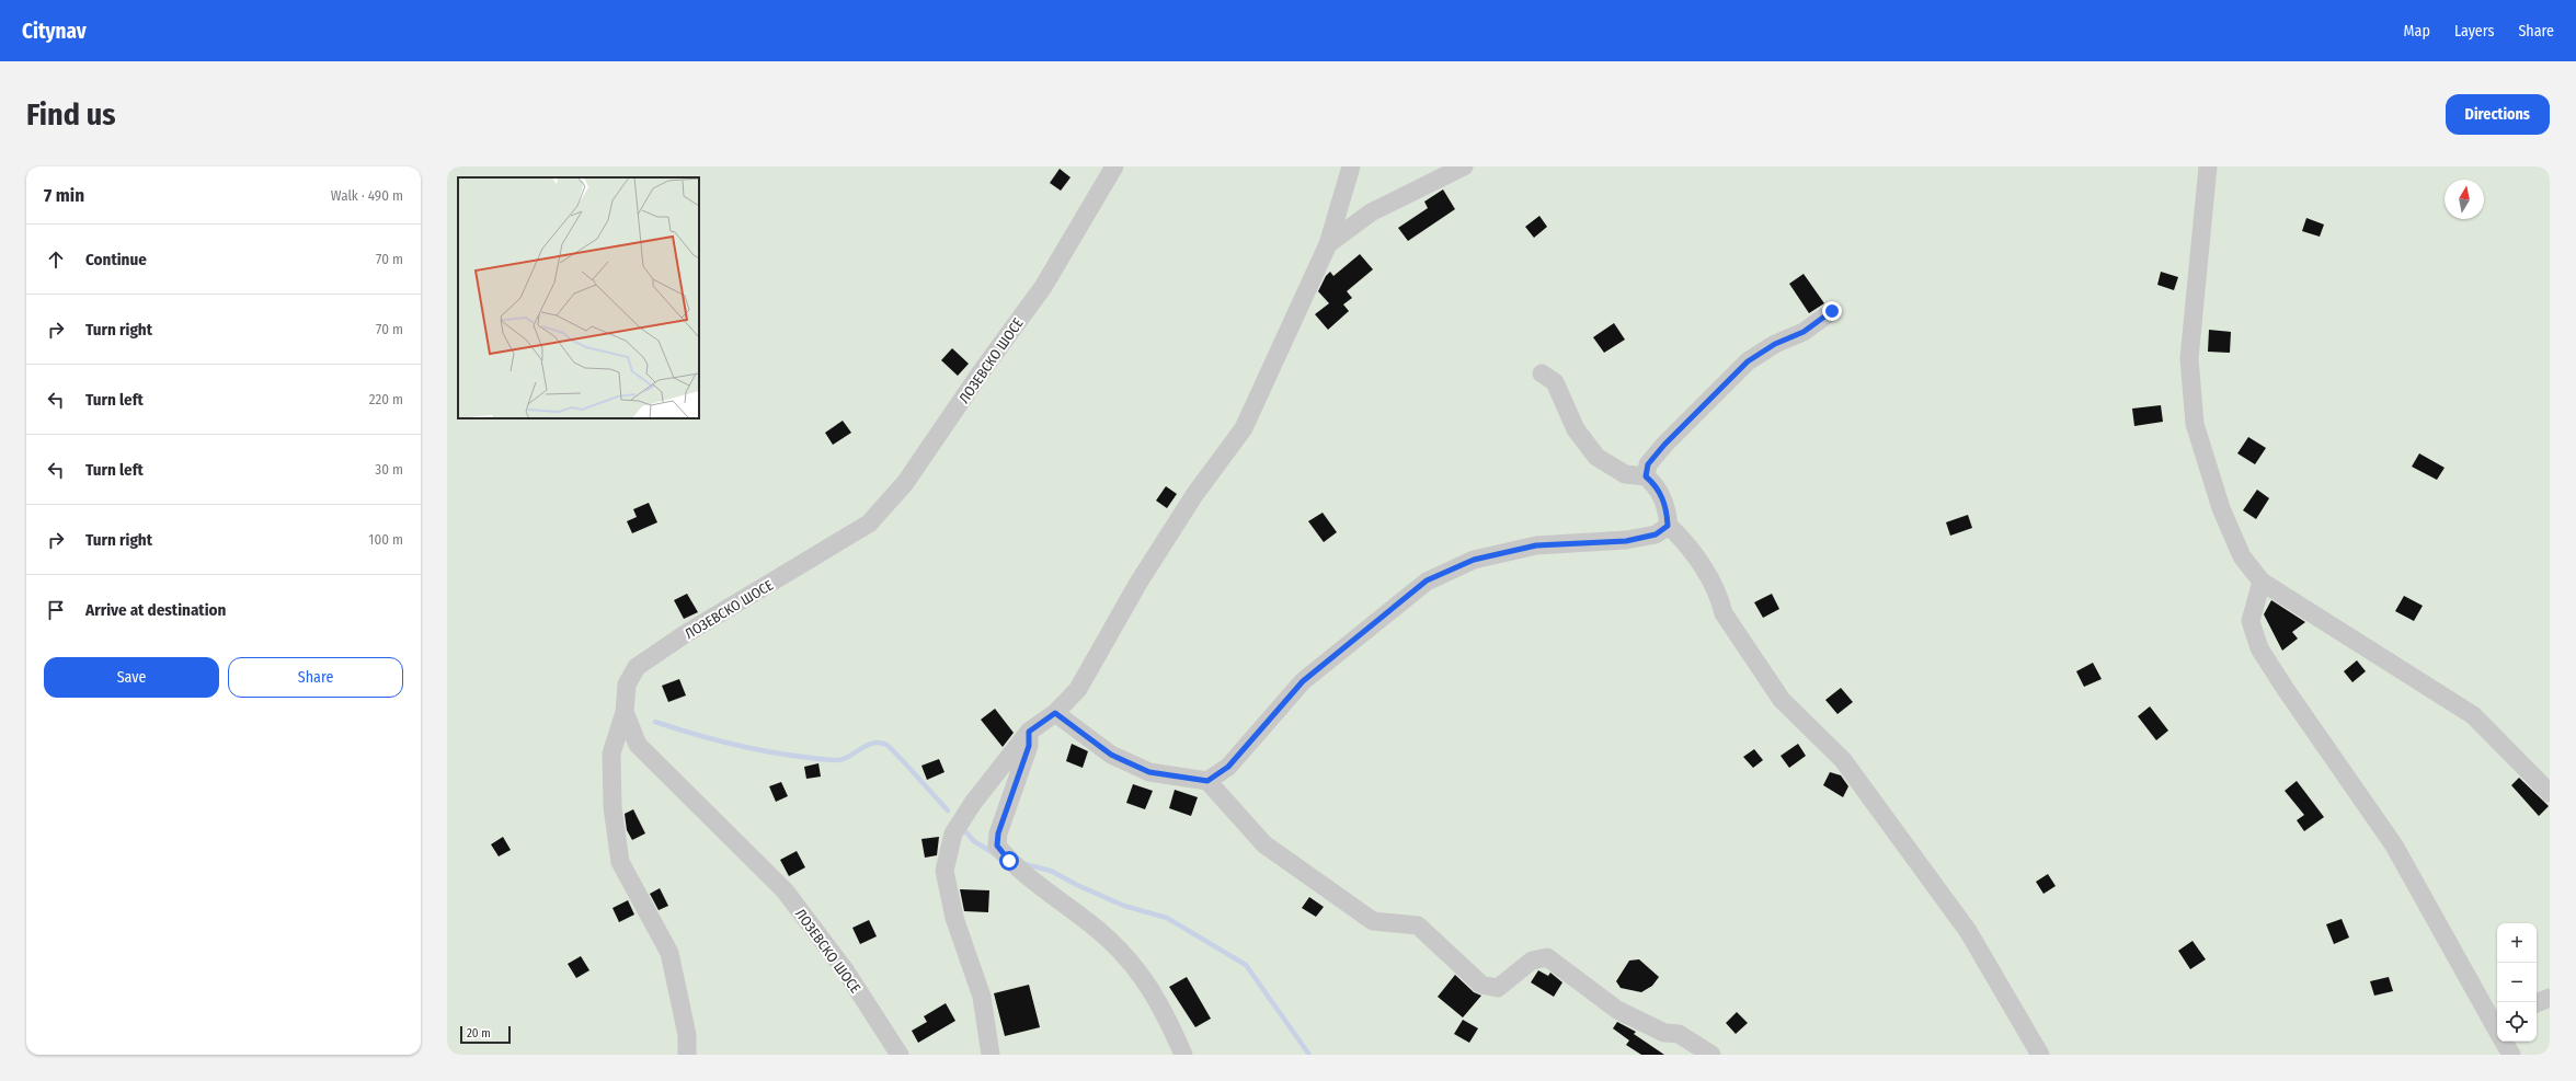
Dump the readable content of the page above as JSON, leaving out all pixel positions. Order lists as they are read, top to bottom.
{
  "streets": {
    "street": ["ЛОЗЕВСКО ШОСЕ"]
  },
  "scale_bar": "20 m",
  "north": "top",
  "page": {
    "header": "Citynav",
    "nav": ["Map", "Layers", "Share"],
    "buttons": [
      "Directions",
      ["Save", "Share"]
    ],
    "title": "Find us",
    "heading": ["7 min", "Walk · 490 m"],
    "list": [
      ["Continue", "70 m"],
      ["Turn right", "70 m"],
      ["Turn left", "220 m"],
      ["Turn left", "30 m"],
      ["Turn right", "100 m"],
      "Arrive at destination"
    ],
    "map_buttons": ["+", "−"],
    "scale": "20 m"
  }
}
